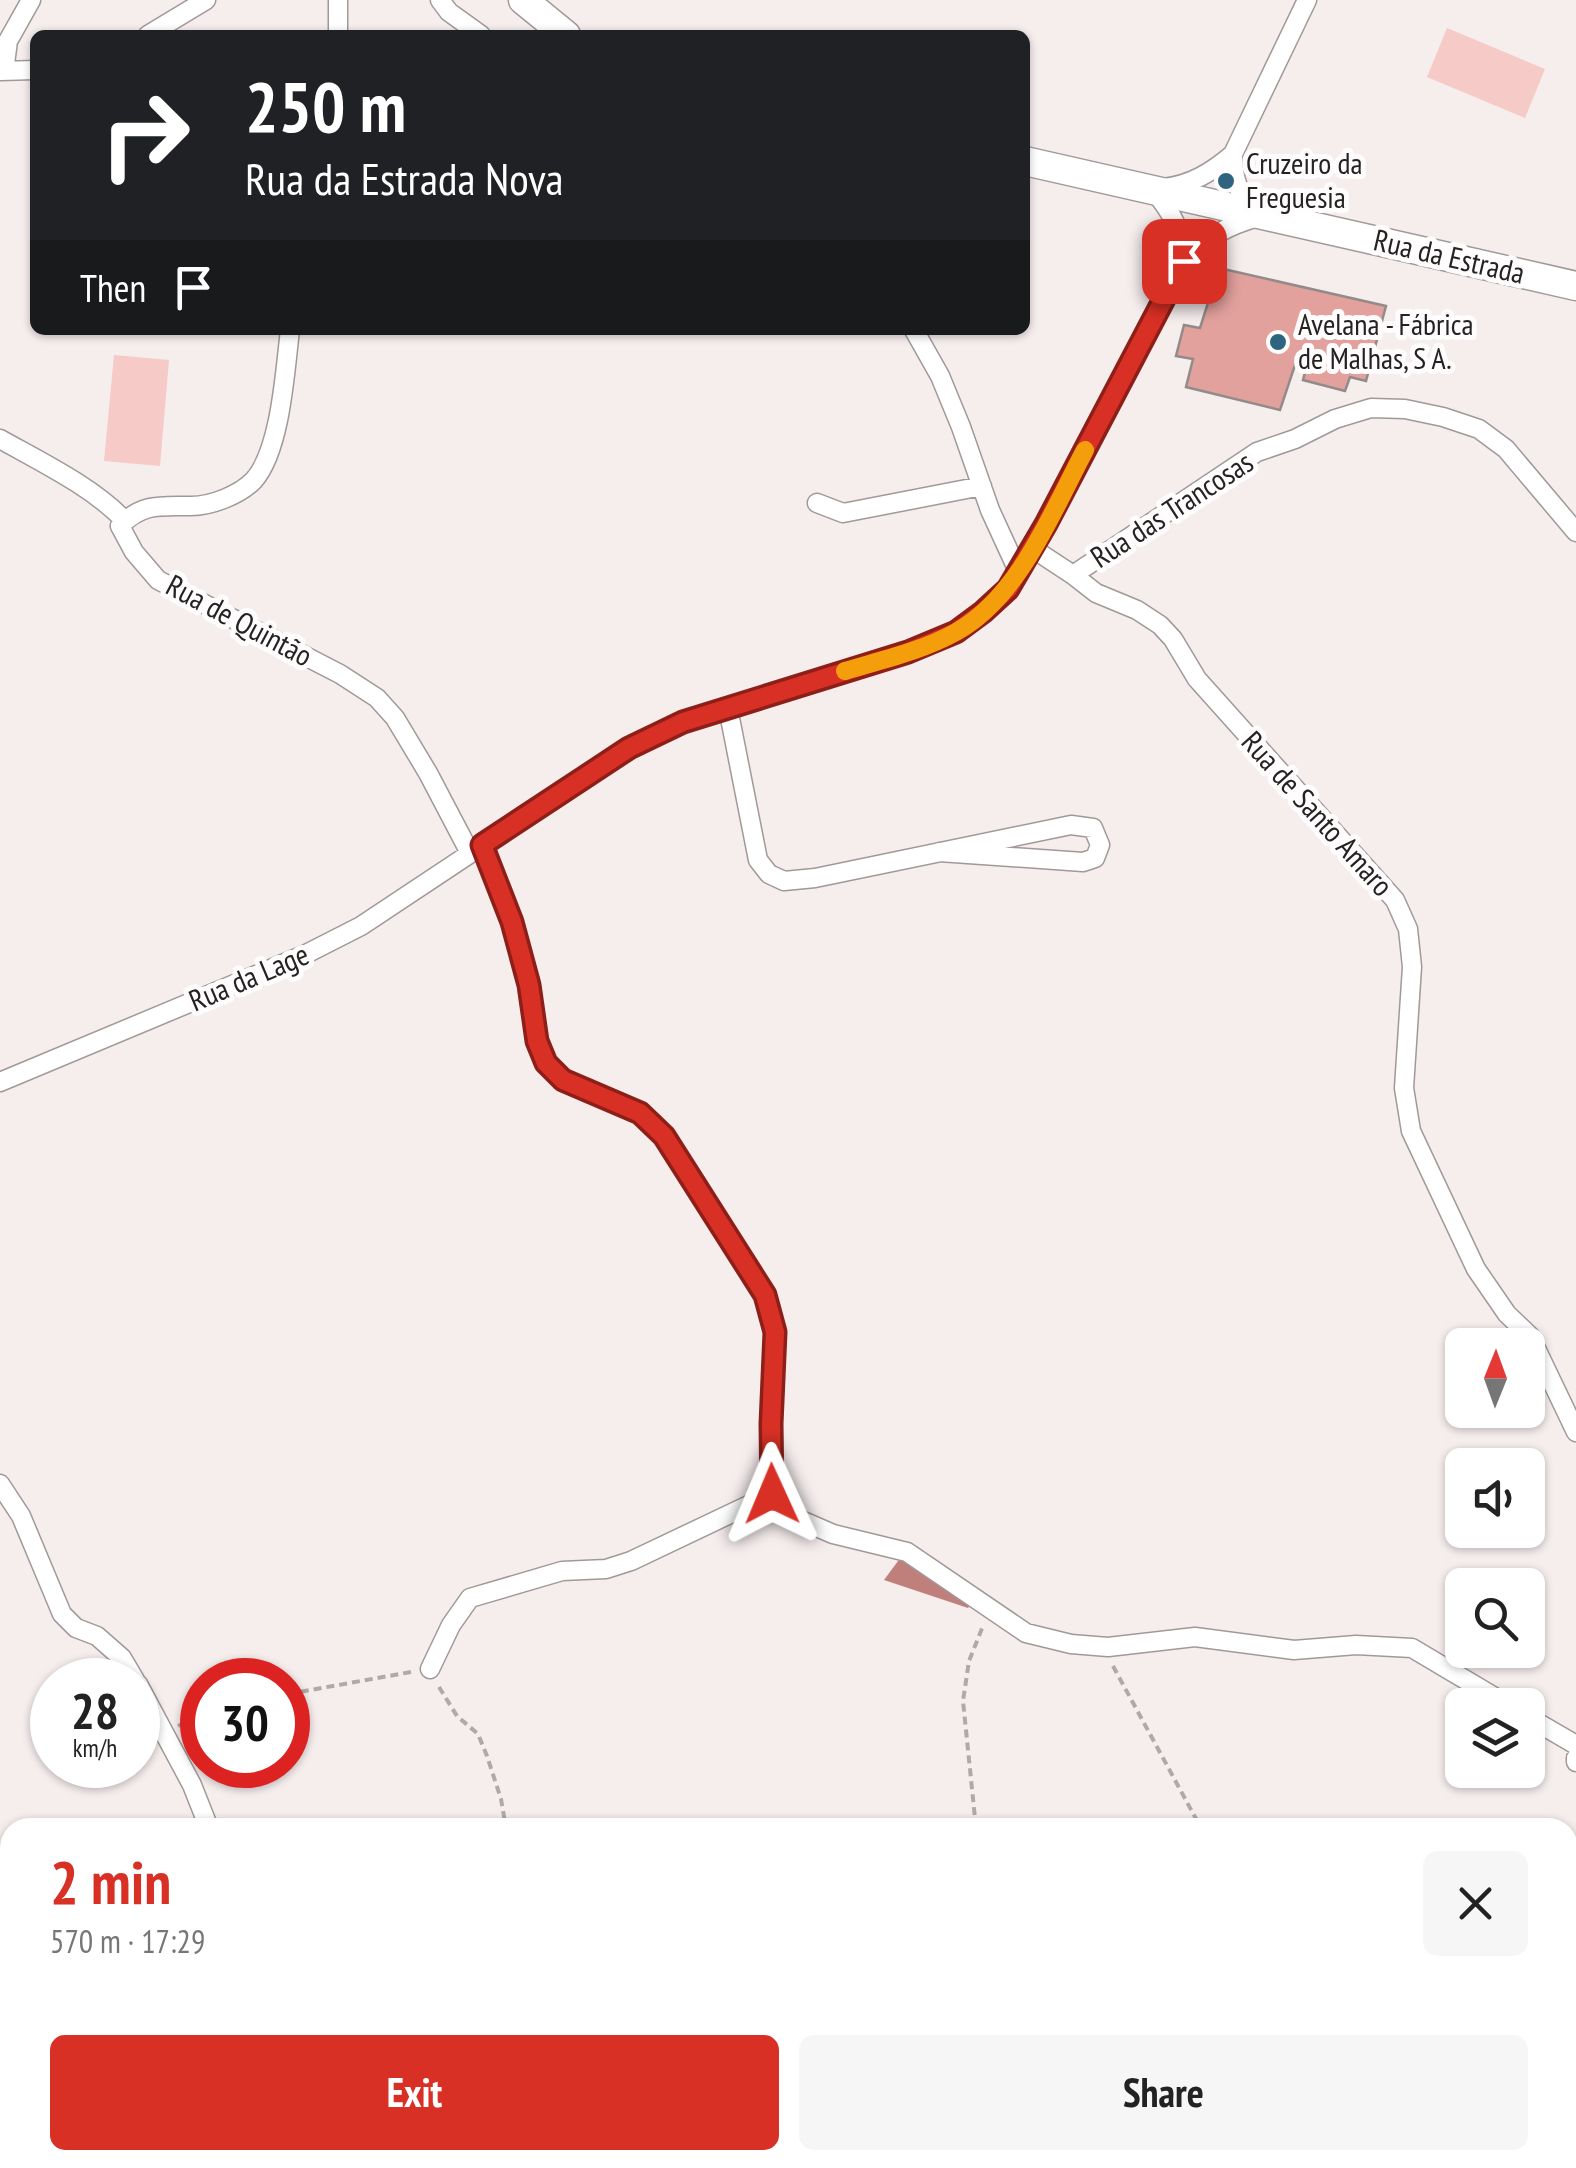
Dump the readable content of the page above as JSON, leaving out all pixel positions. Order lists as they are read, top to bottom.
{
  "streets": {
    "main road": ["Rua da Estrada"],
    "street": [
      "Rua das Trancosas",
      "Rua de Quintão",
      "Rua de Santo Amaro",
      "Rua da Lage"
    ]
  },
  "crossings": [
    ["Rua das Trancosas", "Rua de Santo Amaro"],
    ["Rua de Quintão", "Rua da Lage"],
    ["Rua de Santo Amaro", "Rua da Lage"]
  ],
  "places": ["Cruzeiro da Freguesia", "Avelana - Fábrica de Malhas, S A."],
  "north": "top",
  "page": {
    "turn": ["250 m", "Rua da Estrada Nova"],
    "then": "Then",
    "speed": "28 km/h",
    "limit": "30",
    "heading": ["2 min", "570 m · 17:29"],
    "buttons": ["Exit", "Share"]
  }
}
